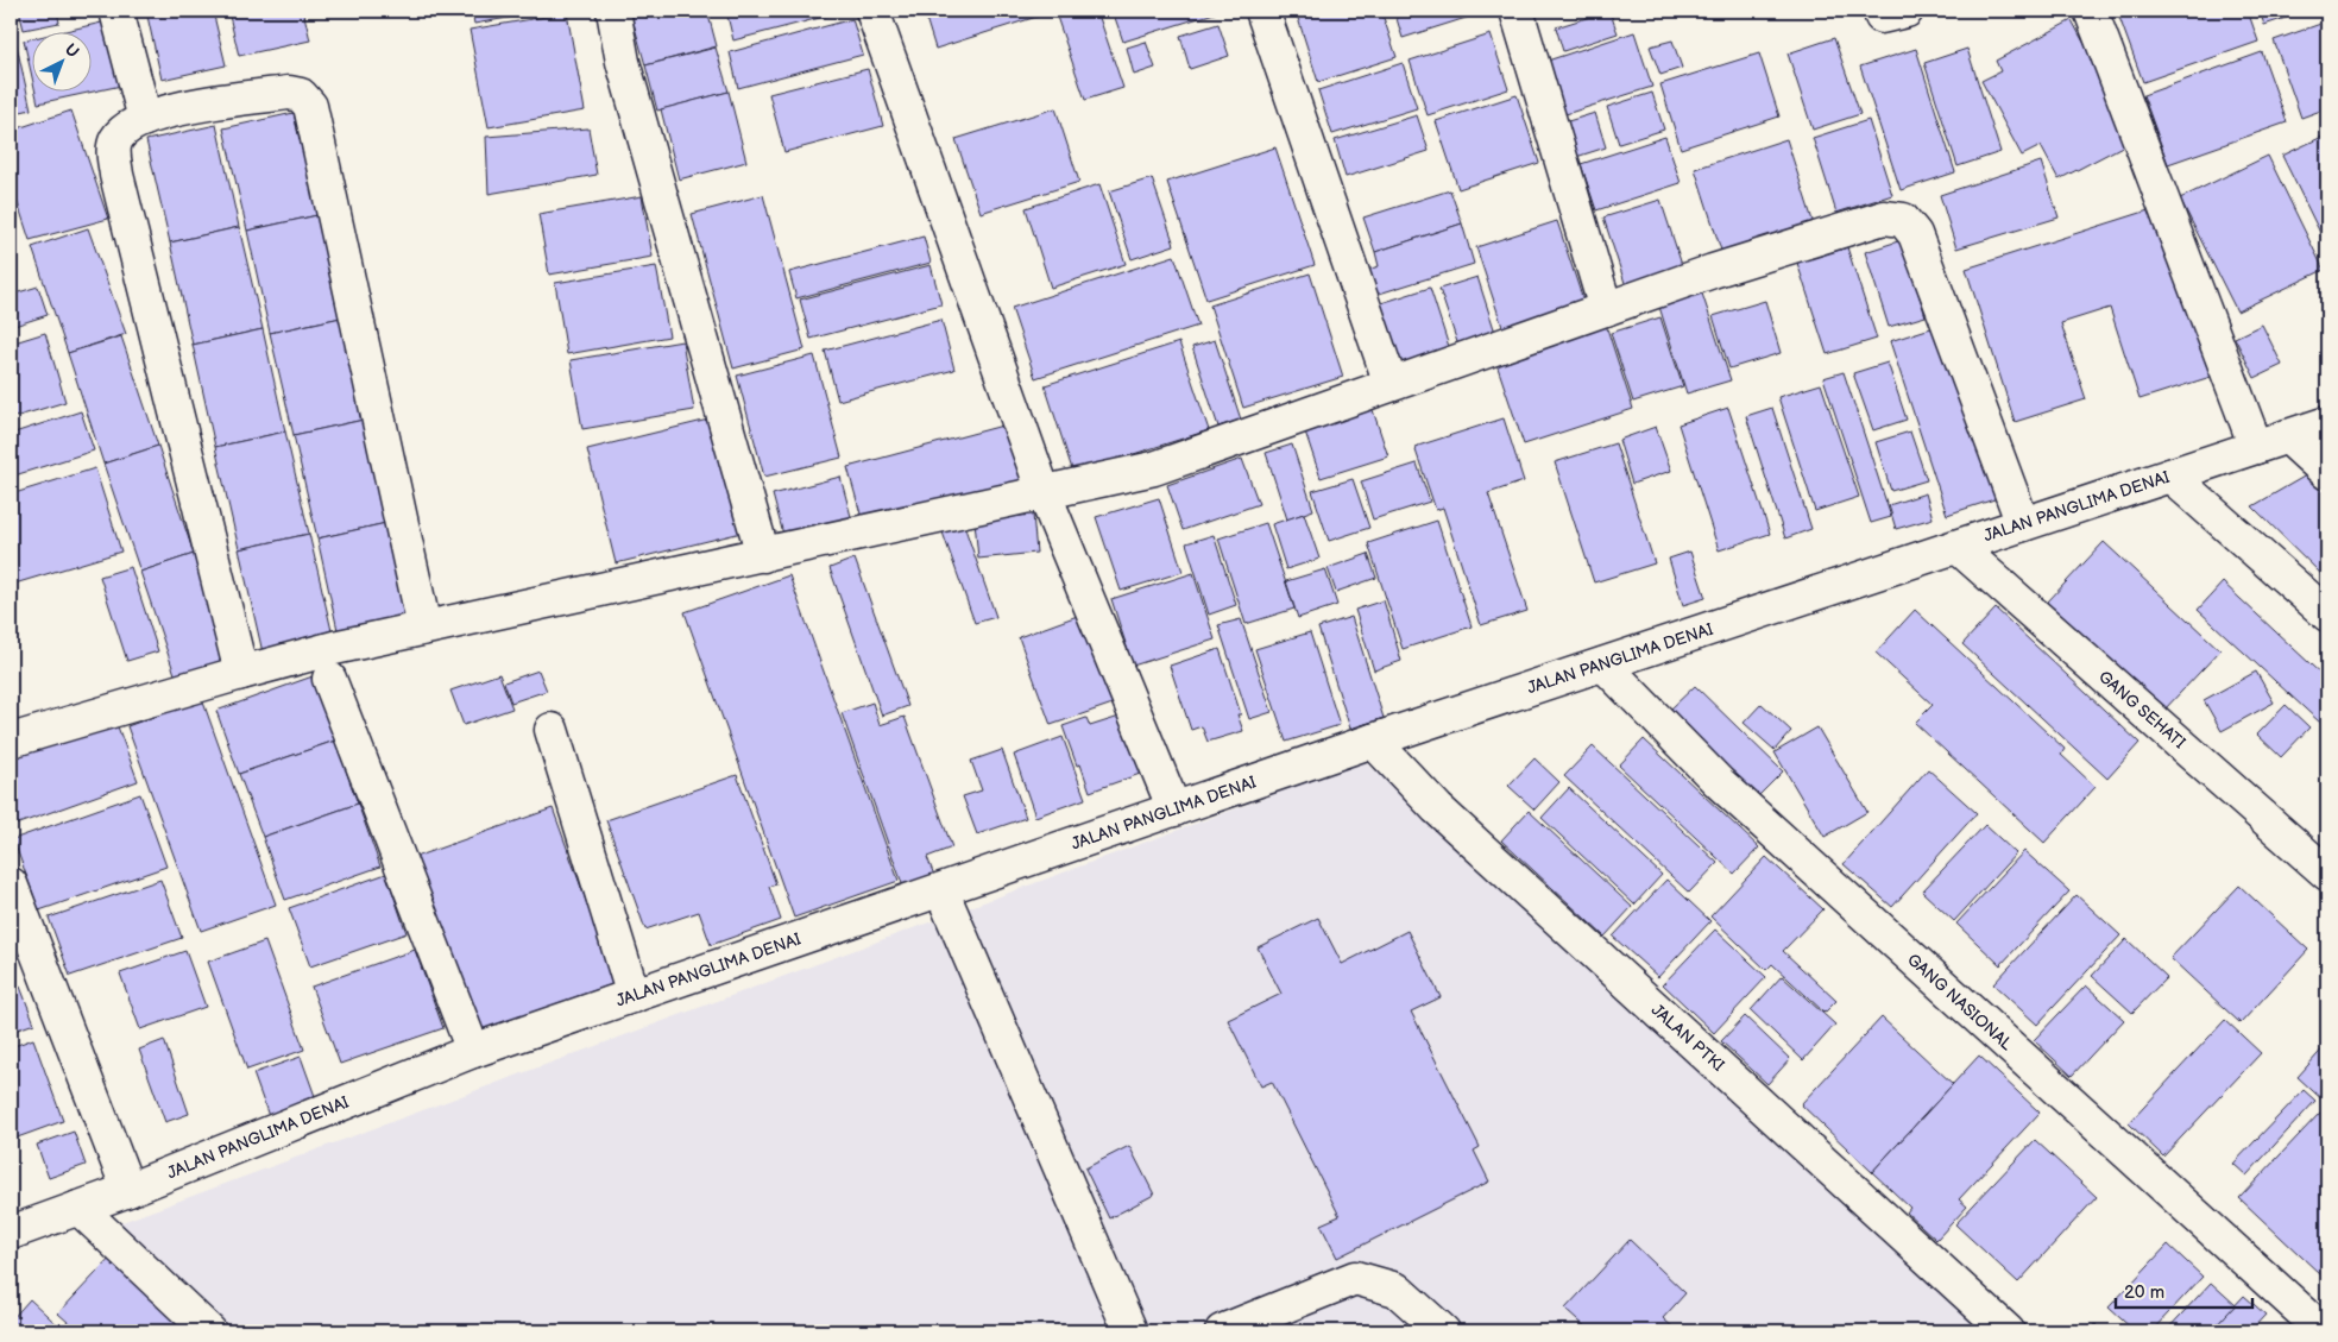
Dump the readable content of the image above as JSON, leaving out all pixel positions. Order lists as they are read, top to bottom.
{
  "streets": {
    "street": [
      "JALAN PANGLIMA DENAI",
      "GANG SEHATI",
      "GANG NASIONAL",
      "JALAN PTKI"
    ]
  },
  "crossings": [
    ["JALAN PANGLIMA DENAI", "GANG SEHATI"],
    ["JALAN PANGLIMA DENAI", "GANG NASIONAL"],
    ["JALAN PANGLIMA DENAI", "JALAN PTKI"]
  ],
  "scale_bar": "20 m",
  "north": "top right"
}
